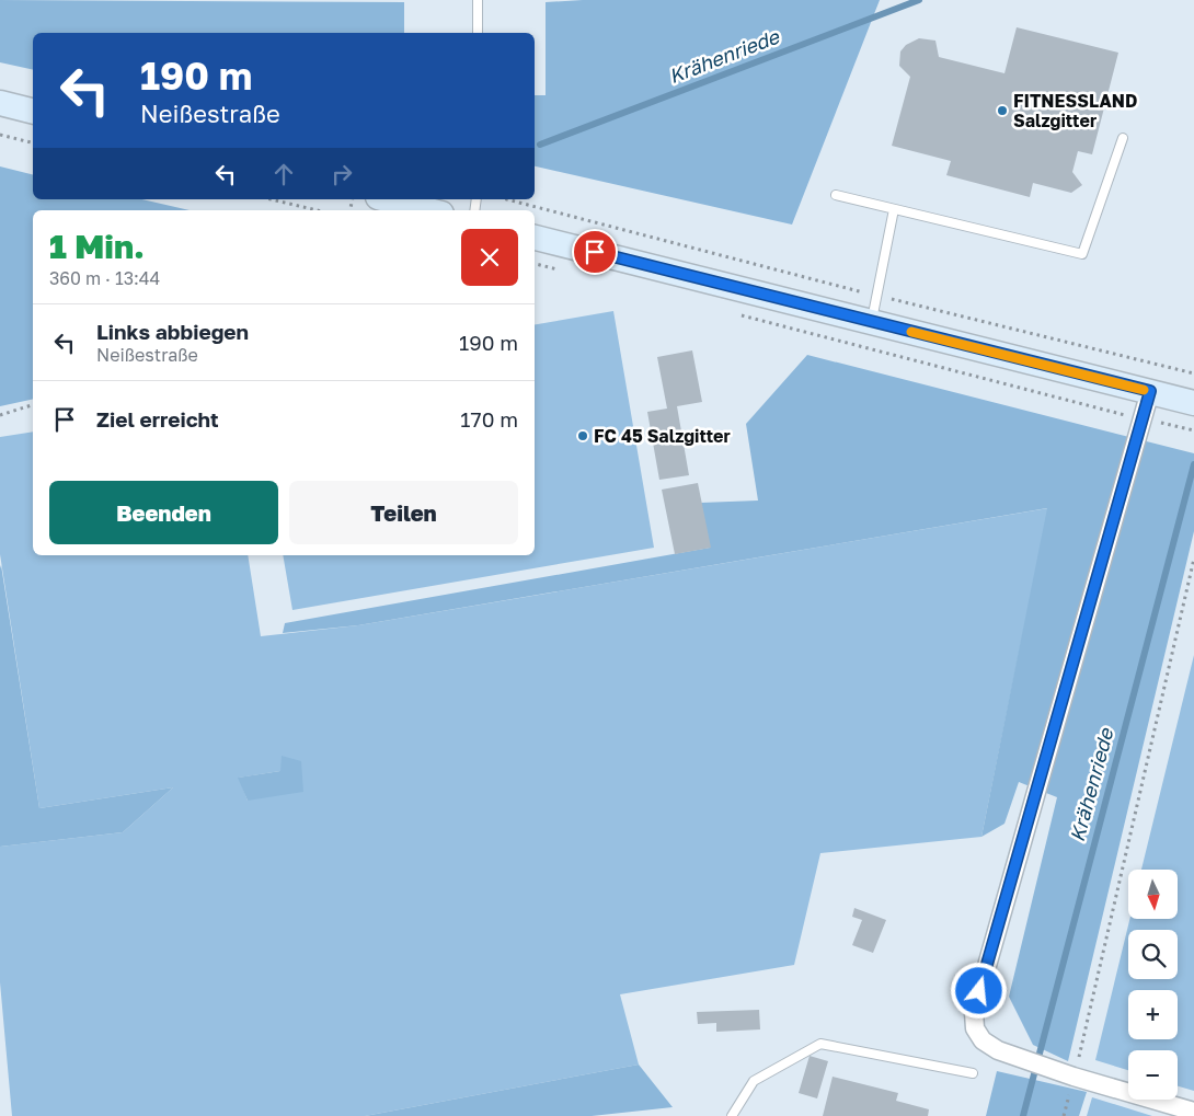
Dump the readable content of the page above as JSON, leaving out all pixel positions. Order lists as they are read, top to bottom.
{
  "water": ["Krähenriede"],
  "places": ["FITNESSLAND Salzgitter", "FC 45 Salzgitter"],
  "north": "bottom",
  "page": {
    "turn": ["190 m", "Neißestraße"],
    "heading": ["1 Min.", "360 m · 13:44"],
    "list": [
      {
        "name": "Links abbiegen",
        "note": "Neißestraße",
        "value": "190 m"
      },
      {
        "name": "Ziel erreicht",
        "value": "170 m"
      }
    ],
    "buttons": ["Beenden", "Teilen"],
    "map_buttons": ["+", "−"]
  }
}
